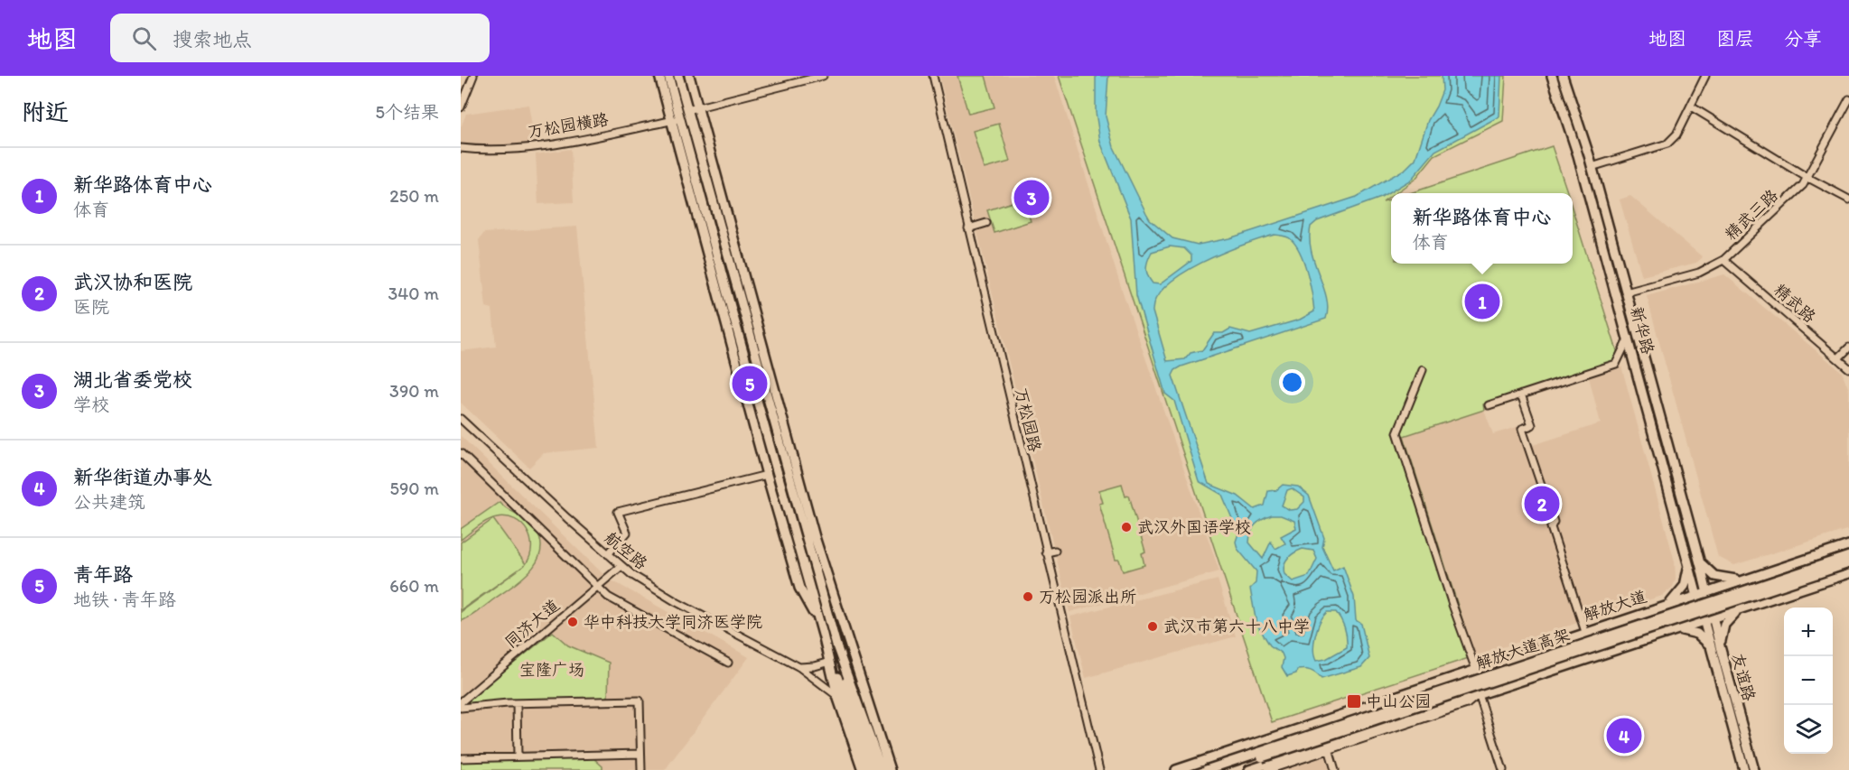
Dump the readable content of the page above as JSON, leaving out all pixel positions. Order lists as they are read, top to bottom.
{
  "streets": {
    "main road": [
      "新华路",
      "解放大道",
      "解放大道高架",
      "友谊路"
    ],
    "street": [
      "万松园横路",
      "精武三路",
      "精武路",
      "万松园路",
      "航空路",
      "同济大道"
    ]
  },
  "crossings": [
    ["精武三路", "精武路"],
    ["精武三路", "新华路"],
    ["新华路", "解放大道"],
    ["新华路", "友谊路"],
    ["航空路", "同济大道"],
    ["解放大道", "友谊路"]
  ],
  "parks": ["宝隆广场"],
  "places": {
    "other": [
      "武汉外国语学校",
      "万松园派出所",
      "华中科技大学同济医学院",
      "武汉市第六十八中学"
    ],
    "transit": ["中山公园"]
  },
  "page": {
    "header": "地图",
    "search": "搜索地点",
    "nav": ["地图", "图层", "分享"],
    "heading": ["附近", "5个结果"],
    "list": [
      {
        "mark": "1",
        "name": "新华路体育中心",
        "note": "体育",
        "value": "250 m"
      },
      {
        "mark": "2",
        "name": "武汉协和医院",
        "note": "医院",
        "value": "340 m"
      },
      {
        "mark": "3",
        "name": "湖北省委党校",
        "note": "学校",
        "value": "390 m"
      },
      {
        "mark": "4",
        "name": "新华街道办事处",
        "note": "公共建筑",
        "value": "590 m"
      },
      {
        "mark": "5",
        "name": "青年路",
        "note": "地铁 · 青年路",
        "value": "660 m"
      }
    ],
    "pins": [
      "3",
      "1",
      "5",
      "2",
      "4"
    ],
    "popup": ["新华路体育中心", "体育"],
    "map_buttons": ["+", "−"]
  }
}
